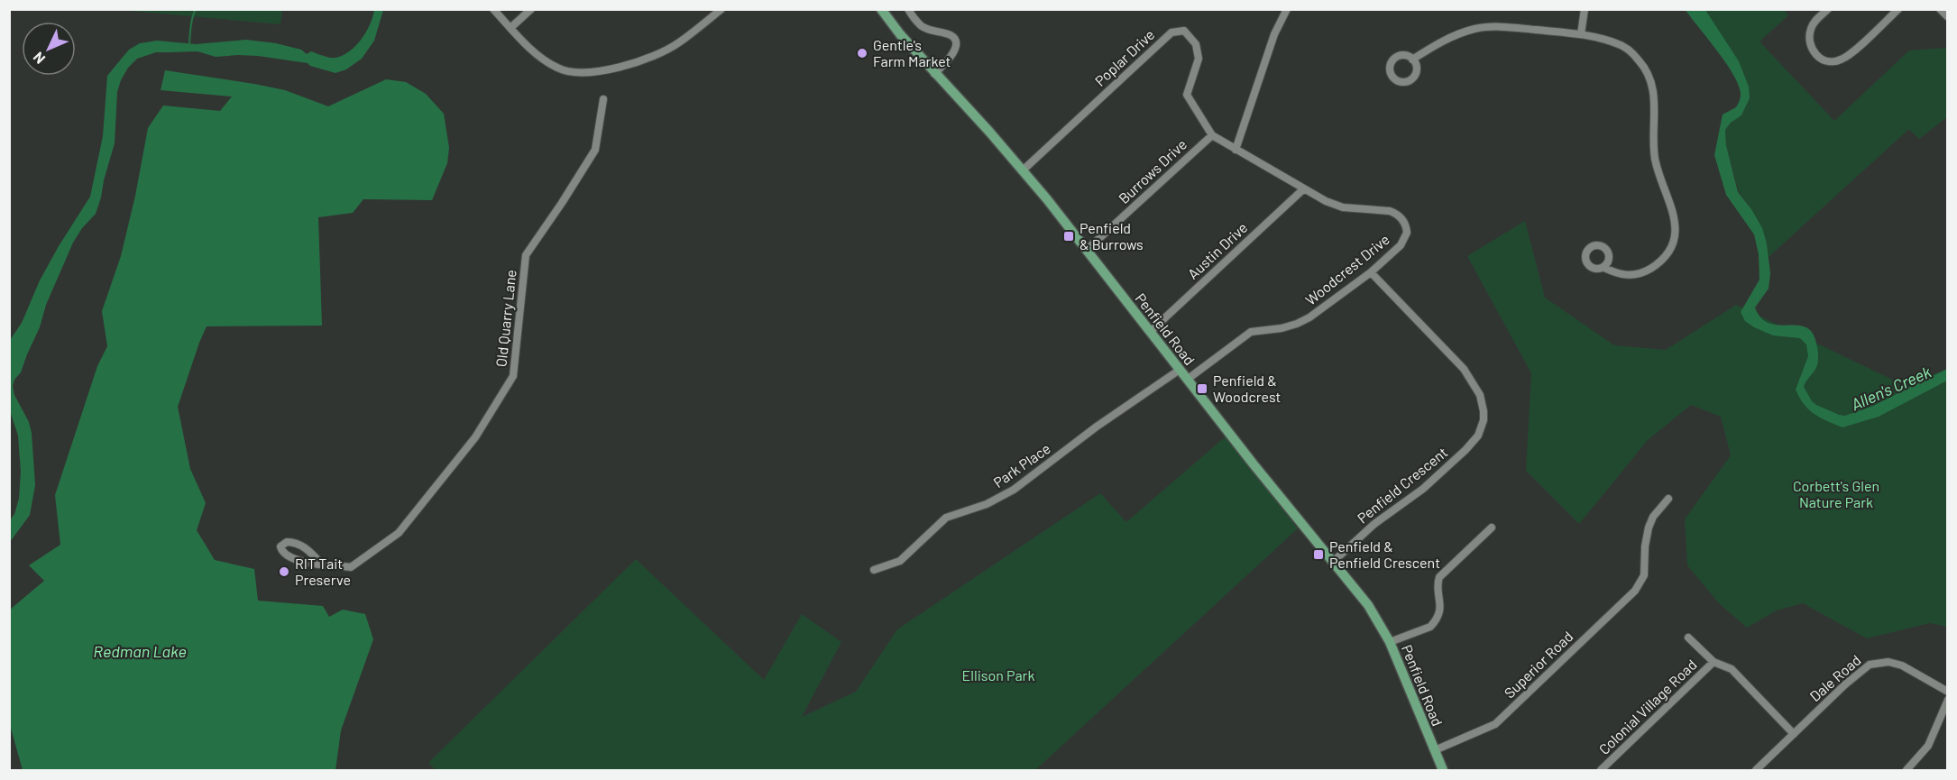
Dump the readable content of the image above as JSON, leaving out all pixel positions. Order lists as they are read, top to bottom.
{
  "streets": {
    "main road": ["Penfield Road"],
    "street": [
      "Poplar Drive",
      "Burrows Drive",
      "Austin Drive",
      "Woodcrest Drive",
      "Old Quarry Lane",
      "Park Place",
      "Penfield Crescent",
      "Superior Road",
      "Dale Road",
      "Colonial Village Road"
    ]
  },
  "crossings": [
    ["Poplar Drive", "Burrows Drive"],
    ["Poplar Drive", "Woodcrest Drive"],
    ["Poplar Drive", "Penfield Road"],
    ["Burrows Drive", "Woodcrest Drive"],
    ["Burrows Drive", "Penfield Road"],
    ["Austin Drive", "Woodcrest Drive"],
    ["Austin Drive", "Penfield Road"],
    ["Woodcrest Drive", "Penfield Road"],
    ["Woodcrest Drive", "Penfield Crescent"],
    ["Penfield Road", "Park Place"],
    ["Penfield Road", "Penfield Crescent"],
    ["Penfield Road", "Superior Road"]
  ],
  "water": ["Allen's Creek", "Redman Lake"],
  "parks": ["Corbett's Glen Nature Park", "Ellison Park"],
  "places": {
    "other": ["Gentle's Farm Market", "RIT Tait Preserve"],
    "transit": ["Penfield & Burrows", "Penfield & Woodcrest", "Penfield & Penfield Crescent"]
  },
  "north": "bottom left"
}
